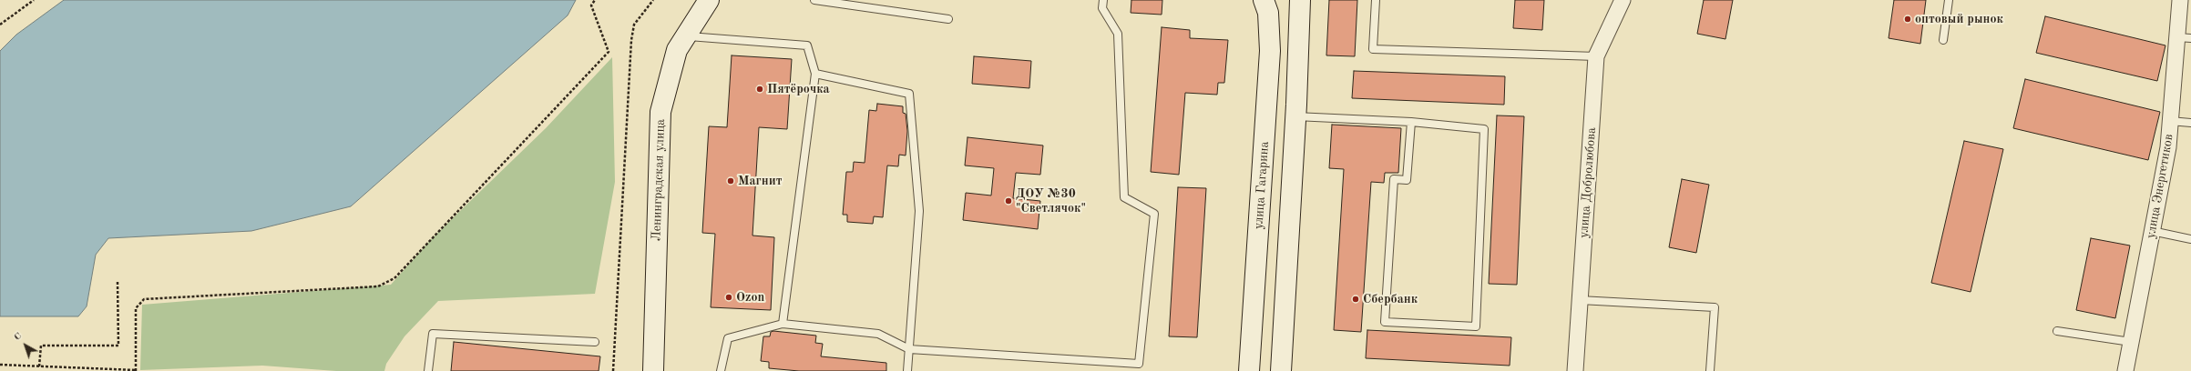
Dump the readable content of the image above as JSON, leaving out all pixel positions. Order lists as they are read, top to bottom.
{
  "streets": {
    "street": [
      "Ленинградская улица",
      "улица Добролюбова",
      "улица Гагарина",
      "улица Энергетиков"
    ]
  },
  "places": [
    "оптовый рынок",
    "Пятёрочка",
    "Магнит",
    "ДОУ №30 \"Светлячок\"",
    "Ozon",
    "Сбербанк"
  ],
  "north": "top left"
}
